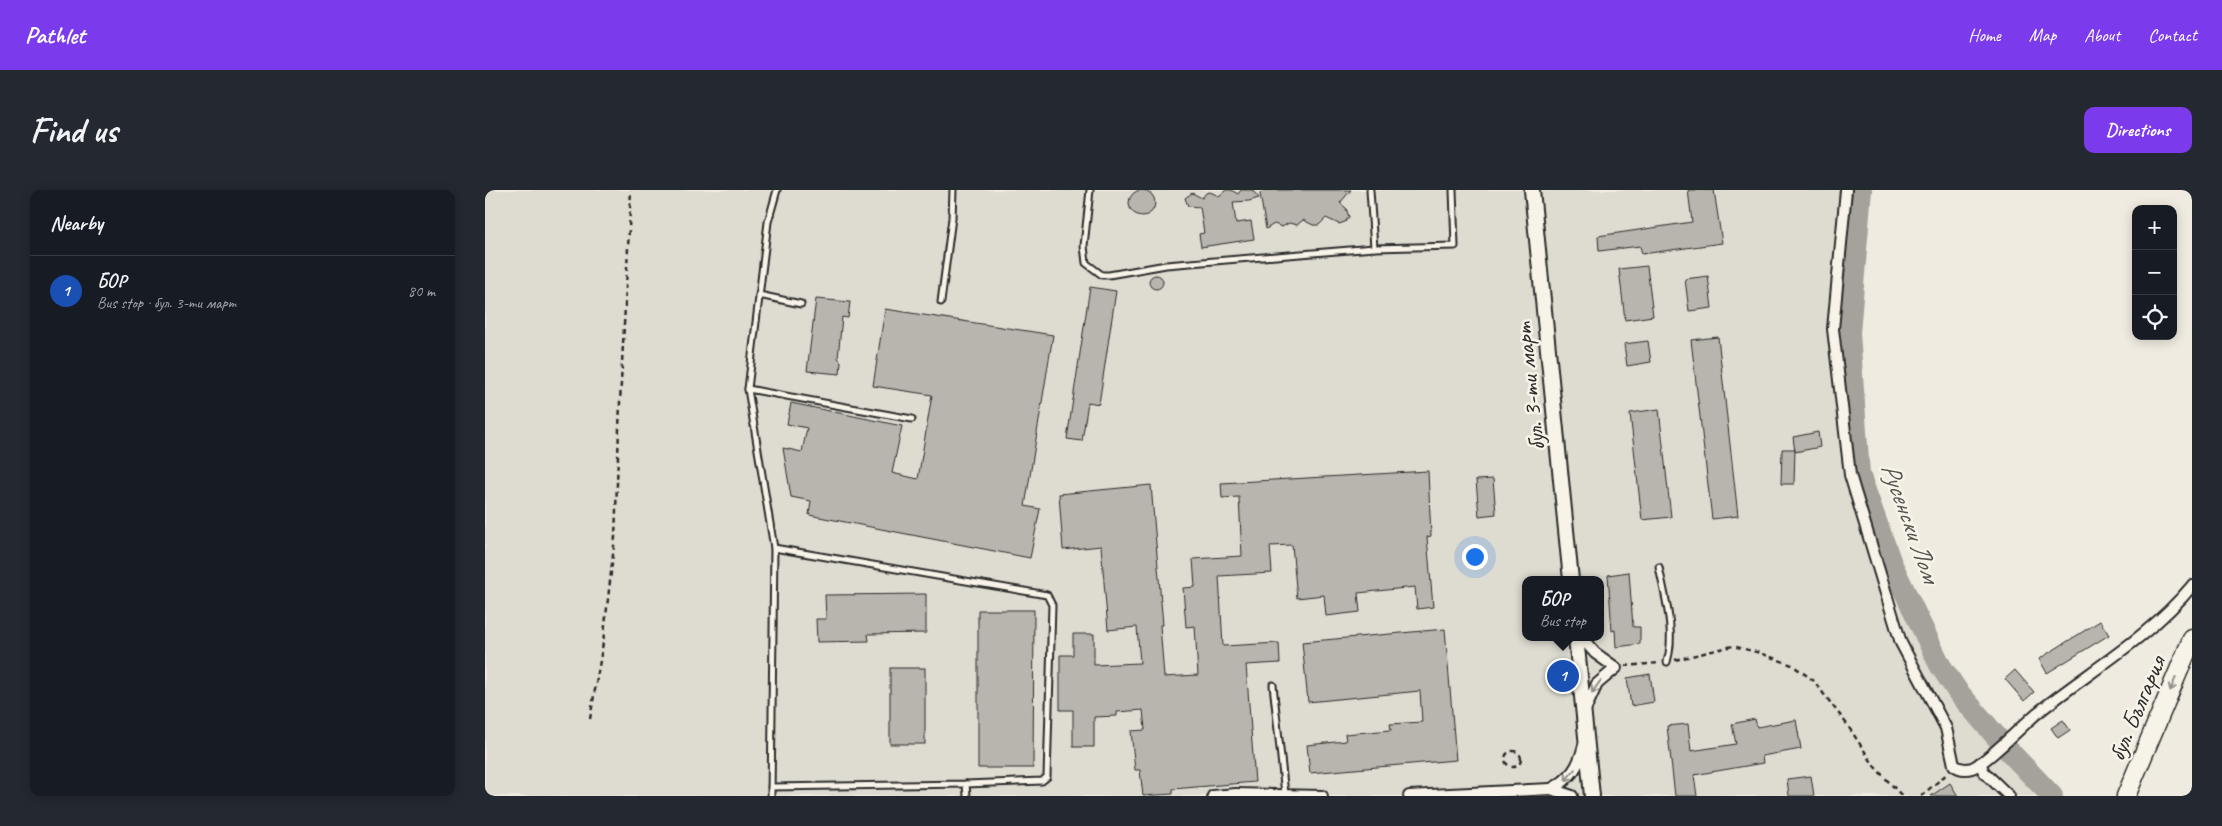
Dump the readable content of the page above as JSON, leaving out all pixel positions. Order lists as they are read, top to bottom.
{
  "streets": {
    "highway": ["бул. България"],
    "main road": ["бул. 3-ти март"]
  },
  "one_way": ["бул. България"],
  "water": ["Русенски Лом"],
  "page": {
    "header": "Pathlet",
    "nav": [
      "Home",
      "Map",
      "About",
      "Contact"
    ],
    "buttons": "Directions",
    "title": "Find us",
    "heading": "Nearby",
    "map_buttons": ["+", "−"],
    "list": [
      {
        "mark": "1",
        "name": "БОР",
        "note": "Bus stop · бул. 3-ти март",
        "value": "80 m"
      }
    ],
    "popup": ["БОР", "Bus stop"],
    "pins": "1"
  }
}
